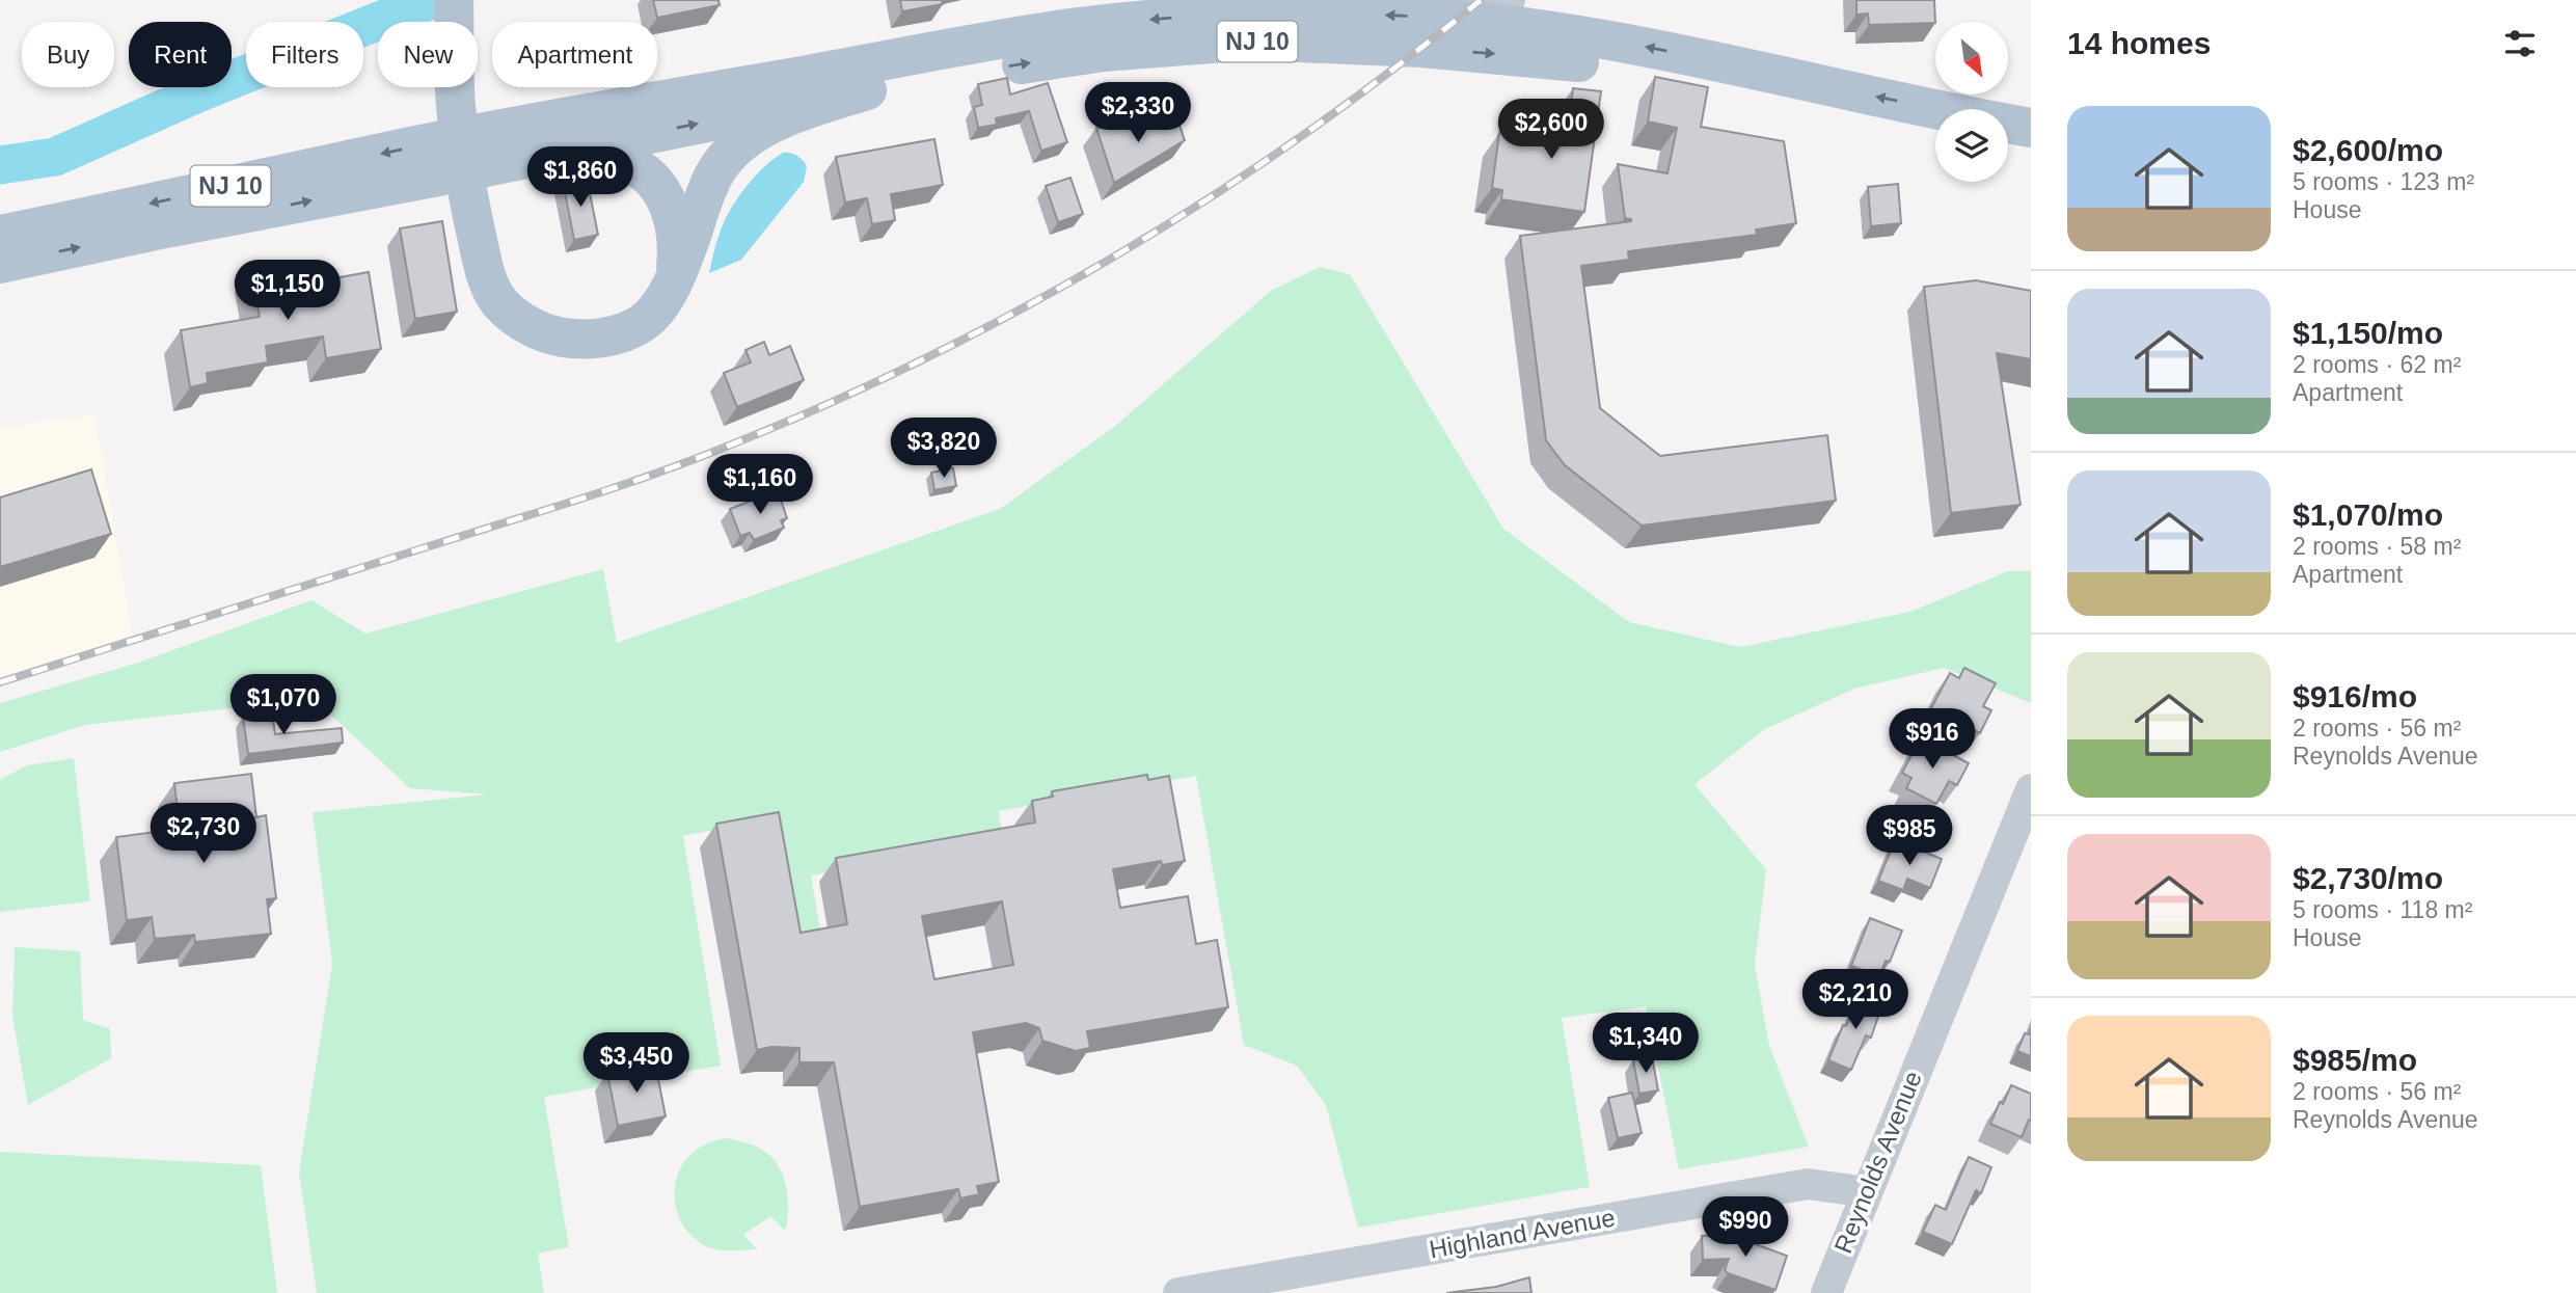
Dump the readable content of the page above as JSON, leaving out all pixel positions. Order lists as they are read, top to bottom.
{
  "streets": {
    "main road": ["NJ 10"],
    "street": ["Reynolds Avenue", "Highland Avenue"]
  },
  "crossings": [
    ["Reynolds Avenue", "Highland Avenue"]
  ],
  "north": "bottom right",
  "page": {
    "heading": "14 homes",
    "chip": [
      "Buy",
      "Rent",
      "Filters",
      "New",
      "Apartment"
    ],
    "price": [
      "$2,330",
      "$2,600",
      "$1,860",
      "$1,150",
      "$3,820",
      "$1,160",
      "$1,070",
      "$916",
      "$2,730",
      "$985",
      "$2,210",
      "$1,340",
      "$3,450",
      "$990"
    ],
    "list": [
      {
        "name": "$2,600/mo",
        "note": "5 rooms · 123 m² · House"
      },
      {
        "name": "$1,150/mo",
        "note": "2 rooms · 62 m² · Apartment"
      },
      {
        "name": "$1,070/mo",
        "note": "2 rooms · 58 m² · Apartment"
      },
      {
        "name": "$916/mo",
        "note": "2 rooms · 56 m² · Reynolds Avenue"
      },
      {
        "name": "$2,730/mo",
        "note": "5 rooms · 118 m² · House"
      },
      {
        "name": "$985/mo",
        "note": "2 rooms · 56 m² · Reynolds Avenue"
      }
    ]
  }
}
